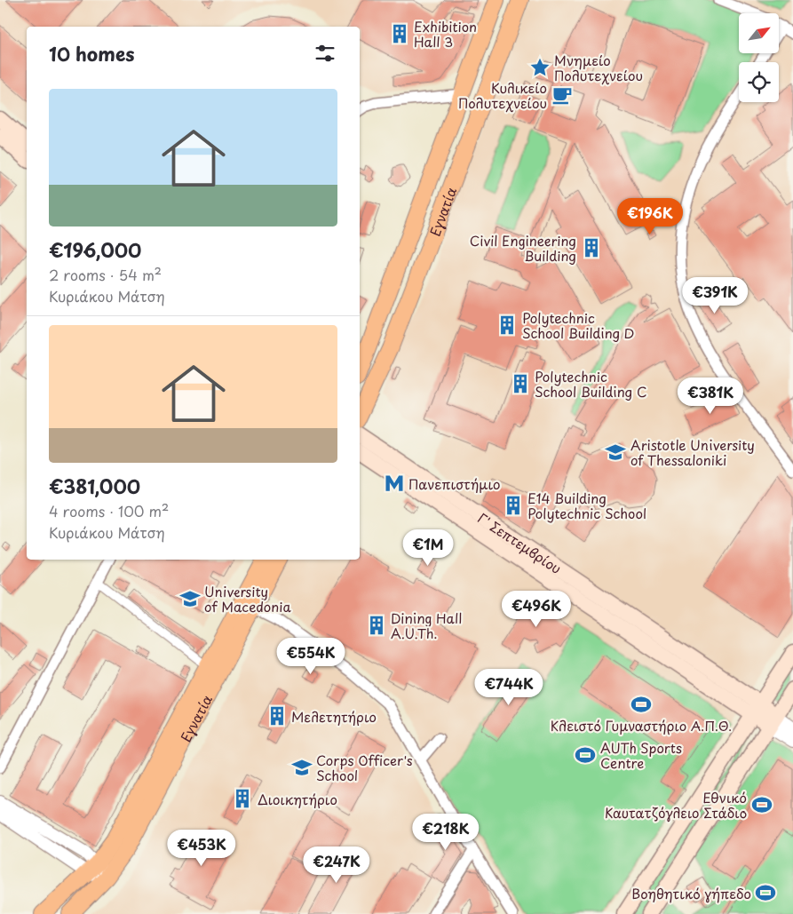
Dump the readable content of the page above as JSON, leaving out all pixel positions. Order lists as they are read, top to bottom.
{
  "streets": {
    "main road": ["Εγνατία", "Γ' Σεπτεμβρίου"]
  },
  "places": {
    "building": [
      "Exhibition Hall 3",
      "Civil Engineering Building",
      "Polytechnic School Building D",
      "Polytechnic School Building C",
      "E14 Building Polytechnic School",
      "Dining Hall A.U.Th.",
      "Μελετητήριο",
      "Διοικητήριο"
    ],
    "place": ["Μνημείο Πολυτεχνείου"],
    "cafe": ["Κυλικείο Πολυτεχνείου"],
    "school or university": ["Aristotle University of Thessaloniki", "University of Macedonia", "Corps Officer's School"],
    "metro station": ["Πανεπιστήμιο"],
    "sports": [
      "Κλειστό Γυμναστήριο Α.Π.Θ.",
      "AUTh Sports Centre",
      "Εθνικό Καυτατζόγλειο Στάδιο",
      "Βοηθητικό γήπεδο"
    ]
  },
  "north": "top right",
  "page": {
    "heading": "10 homes",
    "list": [
      {
        "name": "€196,000",
        "note": "2 rooms · 54 m² · Κυριάκου Μάτση"
      },
      {
        "name": "€381,000",
        "note": "4 rooms · 100 m² · Κυριάκου Μάτση"
      }
    ],
    "price": [
      "€196K",
      "€391K",
      "€381K",
      "€1M",
      "€496K",
      "€554K",
      "€744K",
      "€218K",
      "€453K",
      "€247K"
    ]
  }
}
